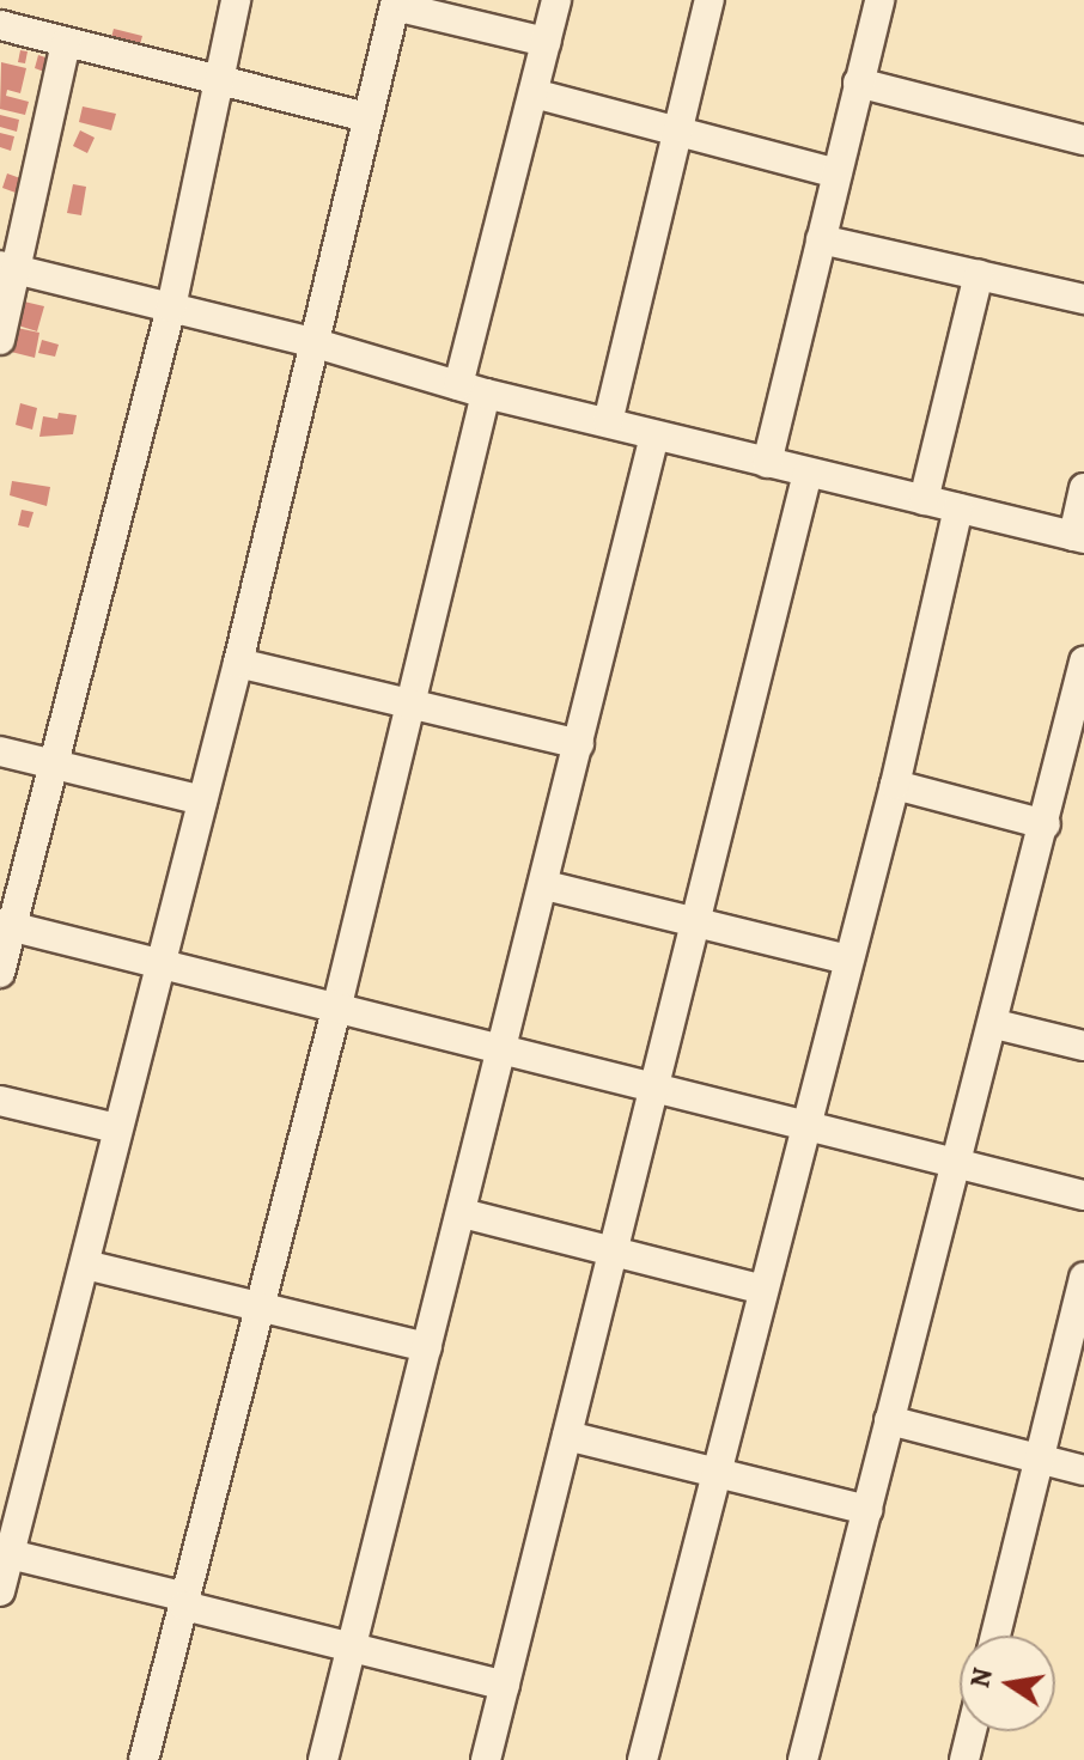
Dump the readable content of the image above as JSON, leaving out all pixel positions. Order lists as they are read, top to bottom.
{
  "north": "left"
}
